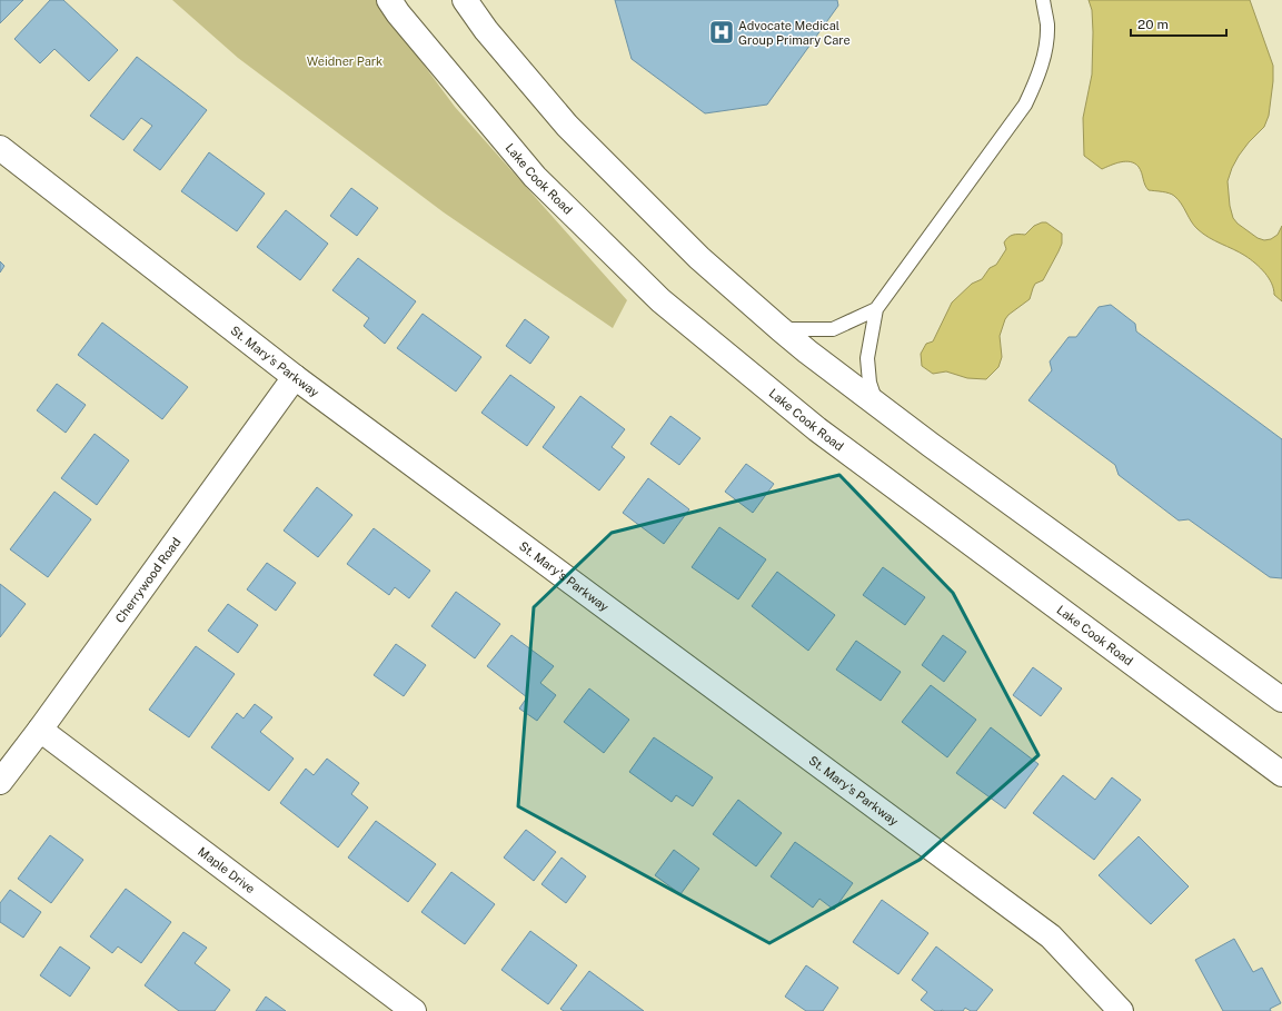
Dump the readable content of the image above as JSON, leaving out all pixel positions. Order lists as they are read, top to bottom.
{
  "streets": {
    "street": [
      "Lake Cook Road",
      "St. Mary's Parkway",
      "Cherrywood Road",
      "Maple Drive"
    ]
  },
  "crossings": [
    ["St. Mary's Parkway", "Cherrywood Road"],
    ["Cherrywood Road", "Maple Drive"]
  ],
  "parks": ["Weidner Park"],
  "places": {
    "hospital": ["Advocate Medical Group Primary Care"]
  },
  "scale_bar": "20 m"
}
